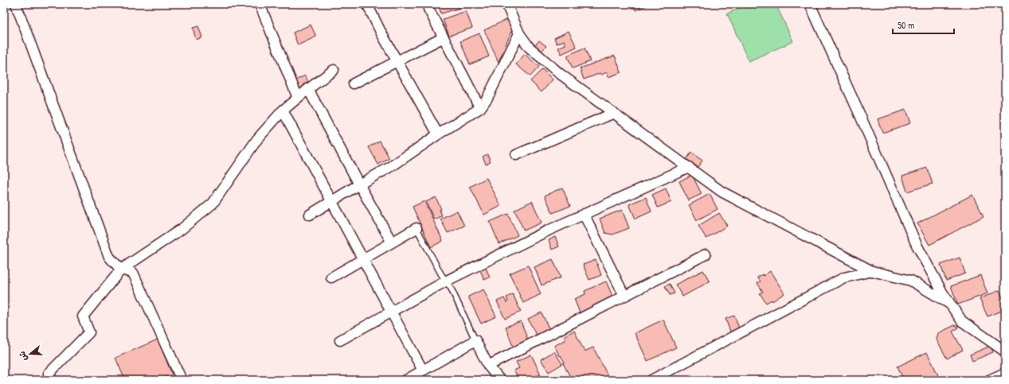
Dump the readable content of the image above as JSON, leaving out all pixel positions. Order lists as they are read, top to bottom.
{
  "scale_bar": "50 m",
  "north": "left"
}
